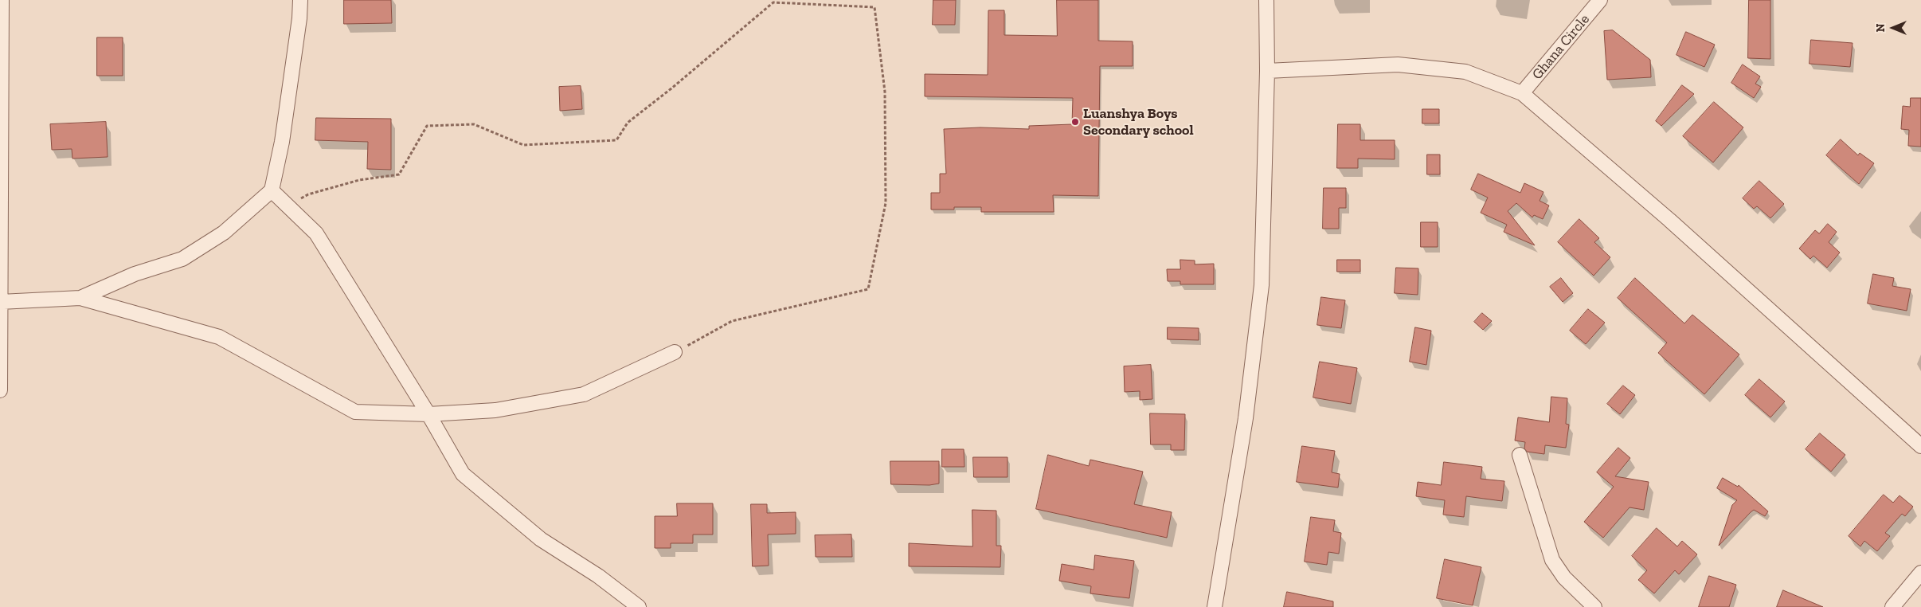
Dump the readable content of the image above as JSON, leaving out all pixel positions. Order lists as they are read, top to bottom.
{
  "streets": {
    "street": ["Ghana Circle"]
  },
  "places": ["Luanshya Boys Secondary school"],
  "north": "left"
}
